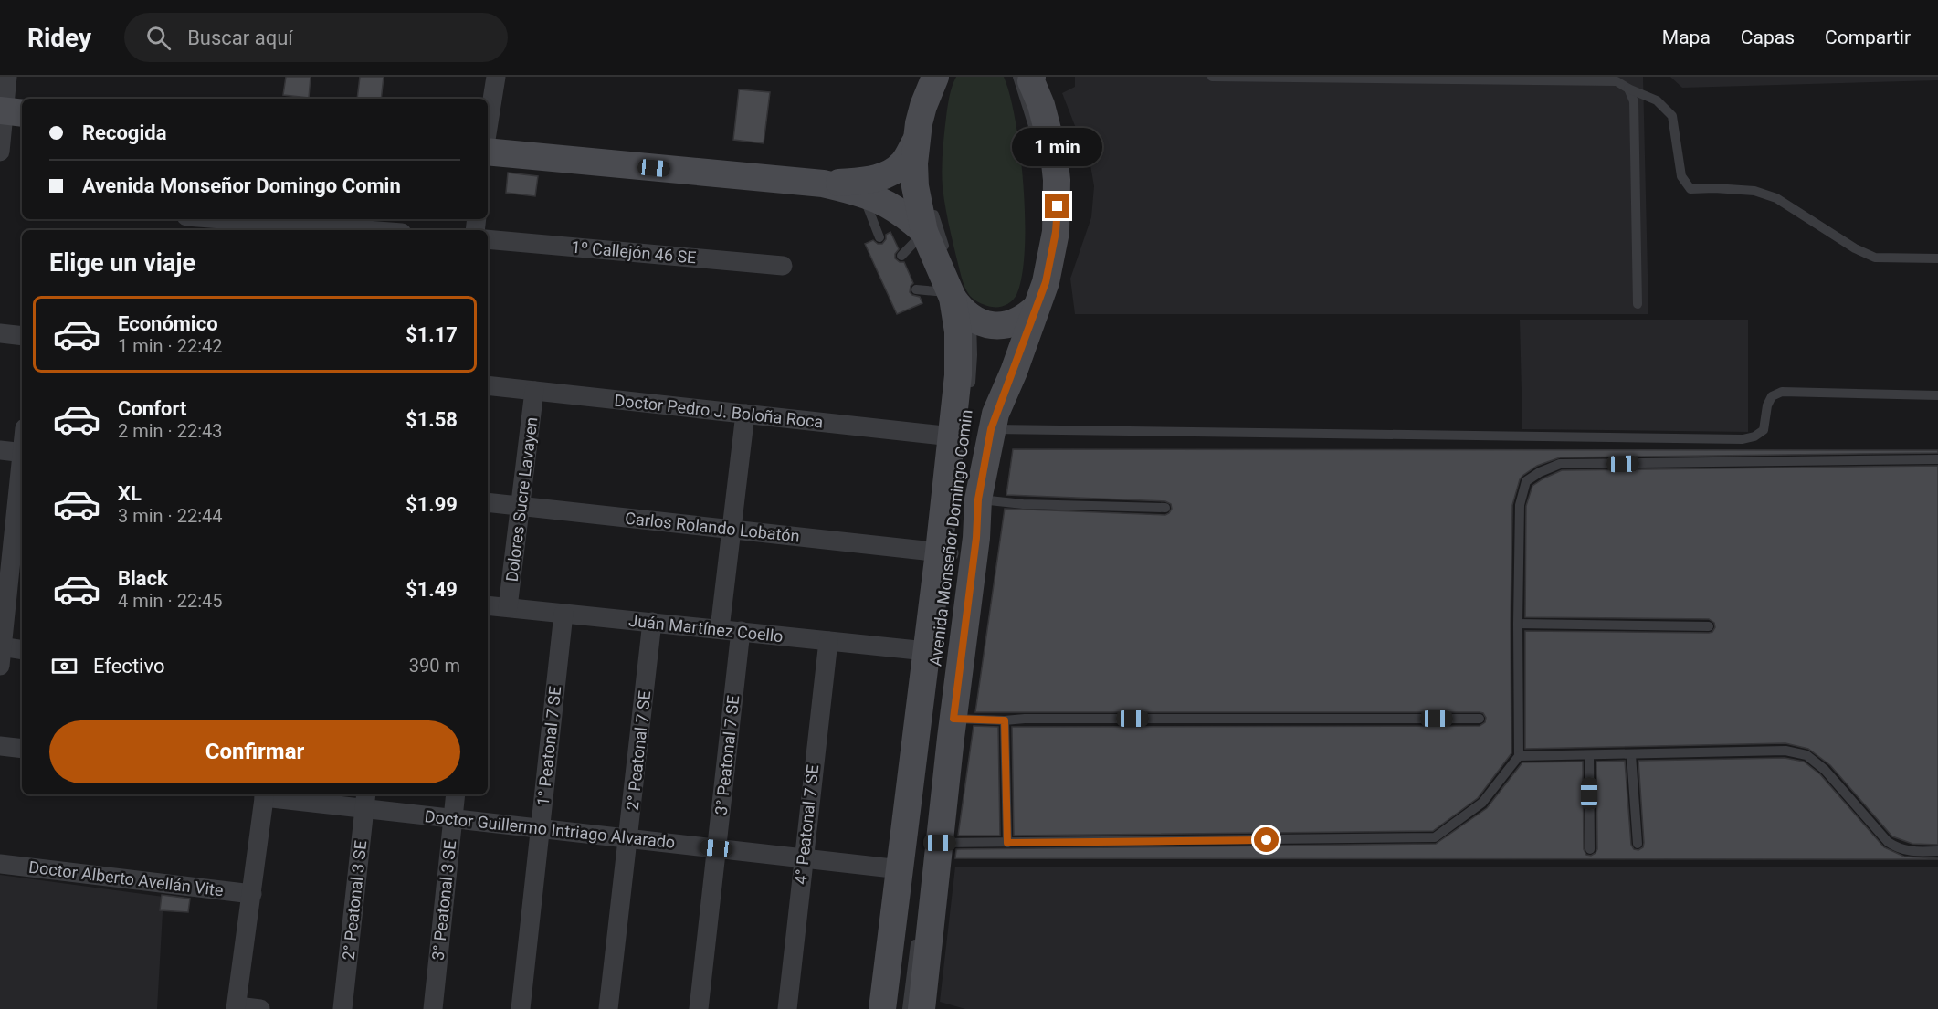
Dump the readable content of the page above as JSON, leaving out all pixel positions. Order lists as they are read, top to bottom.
{
  "streets": {
    "main road": ["Avenida Monseñor Domingo Comin"],
    "street": [
      "1º Callejón 46 SE",
      "Doctor Pedro J. Boloña Roca",
      "Dolores Sucre Lavayen",
      "Carlos Rolando Lobatón",
      "Juán Martínez Coello",
      "1° Peatonal 7 SE",
      "2° Peatonal 7 SE",
      "3° Peatonal 7 SE",
      "4° Peatonal 7 SE",
      "Doctor Guillermo Intriago Alvarado",
      "Doctor Alberto Avellán Vite",
      "2° Peatonal 3 SE",
      "3° Peatonal 3 SE"
    ]
  },
  "crossings": [
    ["Doctor Pedro J. Boloña Roca", "Dolores Sucre Lavayen"],
    ["Doctor Pedro J. Boloña Roca", "Avenida Monseñor Domingo Comin"],
    ["Dolores Sucre Lavayen", "Carlos Rolando Lobatón"],
    ["Dolores Sucre Lavayen", "Juán Martínez Coello"],
    ["Carlos Rolando Lobatón", "Avenida Monseñor Domingo Comin"],
    ["Avenida Monseñor Domingo Comin", "Juán Martínez Coello"],
    ["Avenida Monseñor Domingo Comin", "Doctor Guillermo Intriago Alvarado"],
    ["Juán Martínez Coello", "1° Peatonal 7 SE"],
    ["Juán Martínez Coello", "2° Peatonal 7 SE"],
    ["Juán Martínez Coello", "3° Peatonal 7 SE"],
    ["Juán Martínez Coello", "4° Peatonal 7 SE"],
    ["1° Peatonal 7 SE", "Doctor Guillermo Intriago Alvarado"],
    ["2° Peatonal 7 SE", "Doctor Guillermo Intriago Alvarado"],
    ["3° Peatonal 7 SE", "Doctor Guillermo Intriago Alvarado"],
    ["4° Peatonal 7 SE", "Doctor Guillermo Intriago Alvarado"],
    ["Doctor Guillermo Intriago Alvarado", "2° Peatonal 3 SE"],
    ["Doctor Guillermo Intriago Alvarado", "3° Peatonal 3 SE"]
  ],
  "page": {
    "header": "Ridey",
    "search": "Buscar aquí",
    "nav": ["Mapa", "Capas", "Compartir"],
    "banner": ["Recogida", "Avenida Monseñor Domingo Comin"],
    "bubble": "1 min",
    "heading": "Elige un viaje",
    "list": [
      {
        "name": "Económico",
        "note": "1 min · 22:42",
        "value": "$1.17"
      },
      {
        "name": "Confort",
        "note": "2 min · 22:43",
        "value": "$1.58"
      },
      {
        "name": "XL",
        "note": "3 min · 22:44",
        "value": "$1.99"
      },
      {
        "name": "Black",
        "note": "4 min · 22:45",
        "value": "$1.49"
      }
    ],
    "pay": ["Efectivo", "390 m"],
    "buttons": "Confirmar"
  }
}
